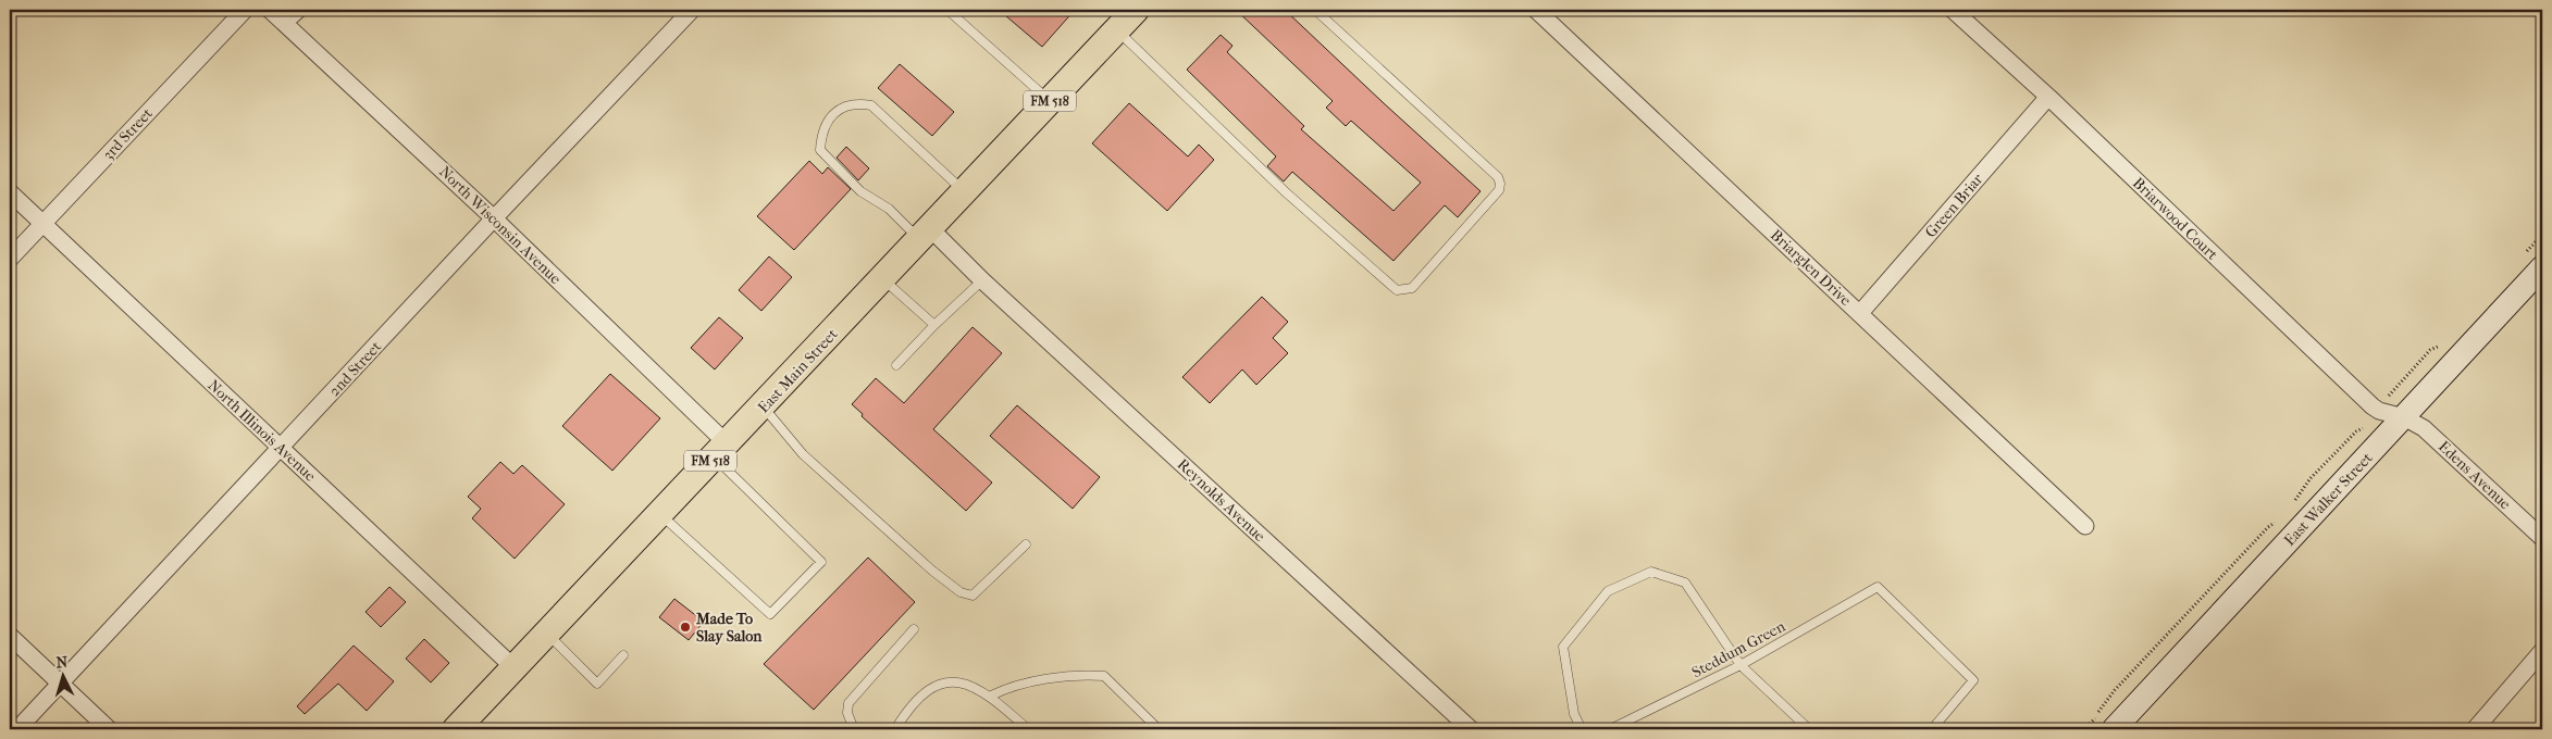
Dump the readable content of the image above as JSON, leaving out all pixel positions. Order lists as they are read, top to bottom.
{
  "streets": {
    "main road": ["FM 518", "East Main Street"],
    "street": [
      "3rd Street",
      "Green Briar",
      "Briarwood Court",
      "North Wisconsin Avenue",
      "Briarglen Drive",
      "2nd Street",
      "North Illinois Avenue",
      "Edens Avenue",
      "East Walker Street",
      "Reynolds Avenue"
    ],
    "lane": ["Steddum Green"]
  },
  "crossings": [
    ["3rd Street", "North Illinois Avenue"],
    ["Green Briar", "Briarwood Court"],
    ["Green Briar", "Briarglen Drive"],
    ["Briarwood Court", "Edens Avenue"],
    ["Briarwood Court", "East Walker Street"],
    ["North Wisconsin Avenue", "2nd Street"],
    ["North Wisconsin Avenue", "East Main Street"],
    ["2nd Street", "North Illinois Avenue"],
    ["East Main Street", "North Illinois Avenue"],
    ["East Main Street", "Reynolds Avenue"],
    ["Edens Avenue", "East Walker Street"]
  ],
  "places": ["Made To Slay Salon"],
  "north": "top"
}
